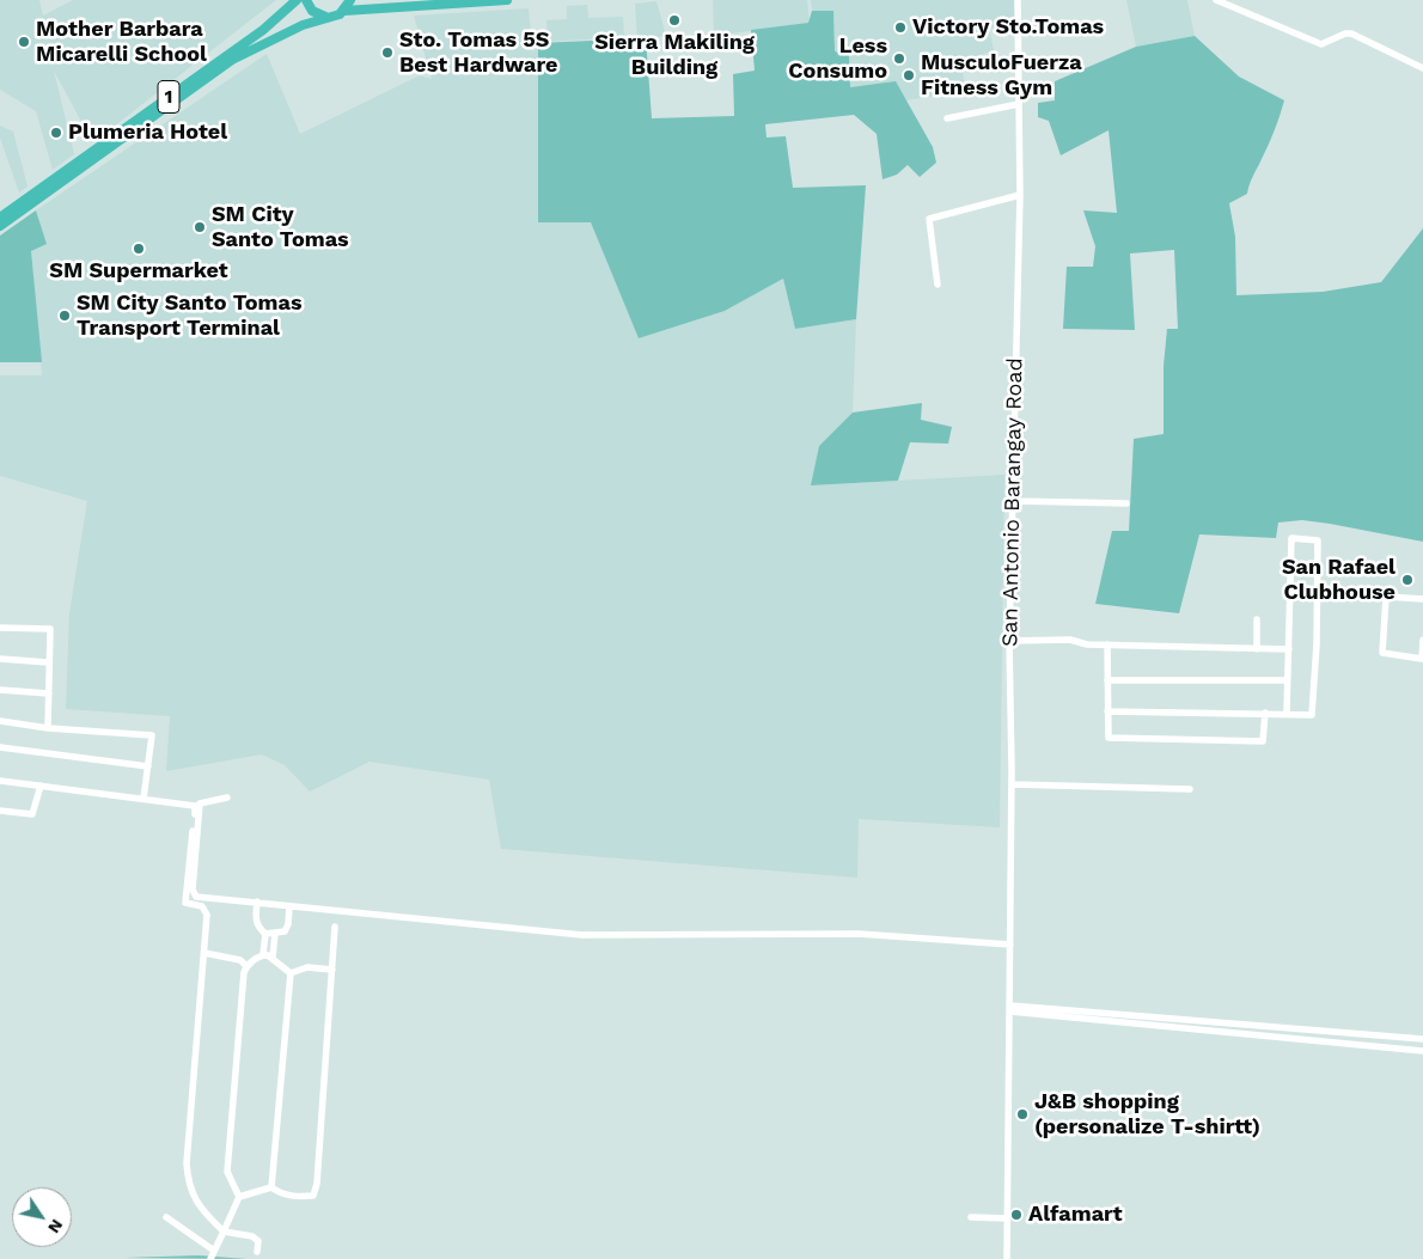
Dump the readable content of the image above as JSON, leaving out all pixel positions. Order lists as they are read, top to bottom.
{
  "streets": {
    "highway": ["1"],
    "street": ["San Antonio Barangay Road"]
  },
  "places": [
    "Sierra Makiling Building",
    "Victory Sto.Tomas",
    "Mother Barbara Micarelli School",
    "Sto. Tomas 5S Best Hardware",
    "Less Consumo",
    "MusculoFuerza Fitness Gym",
    "Plumeria Hotel",
    "SM City Santo Tomas",
    "SM Supermarket",
    "SM City Santo Tomas Transport Terminal",
    "San Rafael Clubhouse",
    "J&B shopping (personalize T-shirtt)",
    "Alfamart"
  ],
  "north": "bottom right"
}
